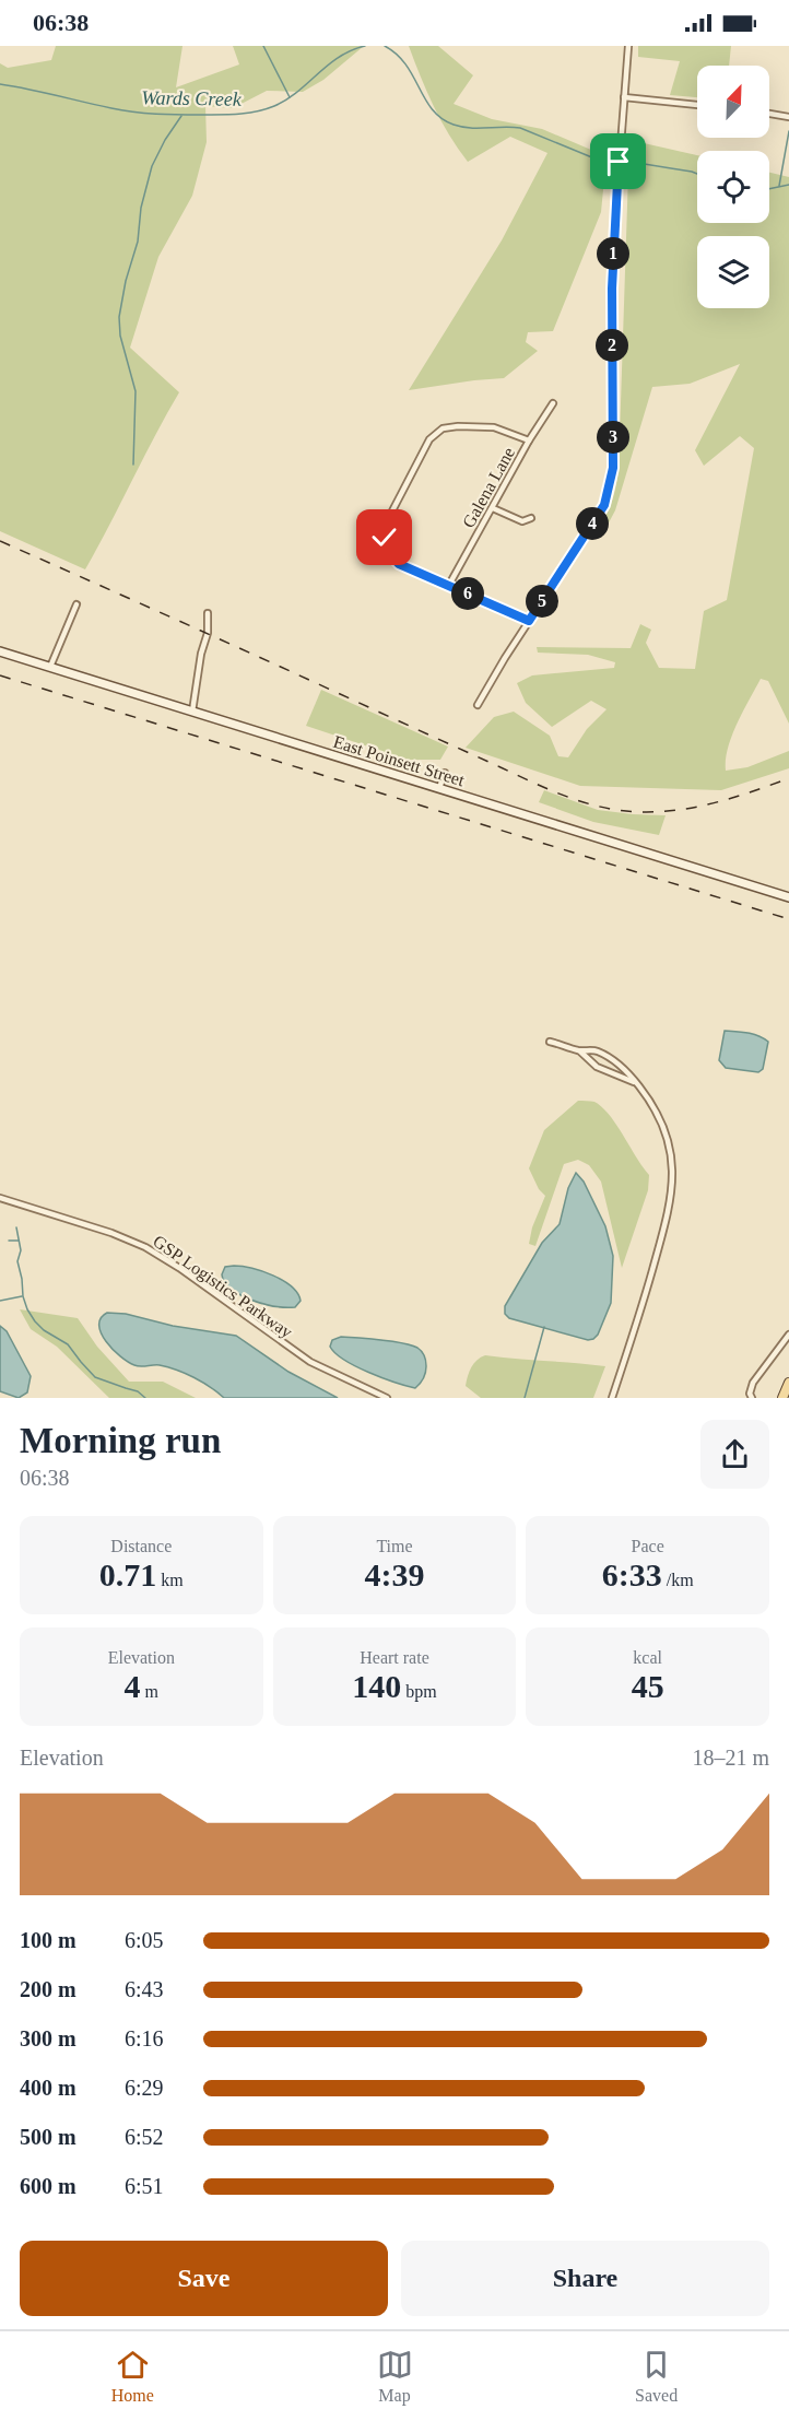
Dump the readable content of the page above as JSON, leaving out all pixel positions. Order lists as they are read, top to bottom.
{
  "streets": {
    "main road": ["East Poinsett Street"],
    "street": ["Galena Lane", "GSP Logistics Parkway"]
  },
  "water": ["Wards Creek"],
  "north": "top right",
  "page": {
    "status": "06:38",
    "pins": [
      "1",
      "2",
      "3",
      "4",
      "6",
      "5"
    ],
    "heading": ["Morning run", "06:38"],
    "stats": [
      ["Distance", "0.71 km"],
      ["Time", "4:39"],
      ["Pace", "6:33 /km"],
      ["Elevation", "4 m"],
      ["Heart rate", "140 bpm"],
      ["kcal", "45"]
    ],
    "chart": ["Elevation", "18–21 m"],
    "list": [
      {
        "name": "100 m",
        "note": "6:05"
      },
      {
        "name": "200 m",
        "note": "6:43"
      },
      {
        "name": "300 m",
        "note": "6:16"
      },
      {
        "name": "400 m",
        "note": "6:29"
      },
      {
        "name": "500 m",
        "note": "6:52"
      },
      {
        "name": "600 m",
        "note": "6:51"
      }
    ],
    "buttons": ["Save", "Share"],
    "tabs": ["Home", "Map", "Saved"]
  }
}
